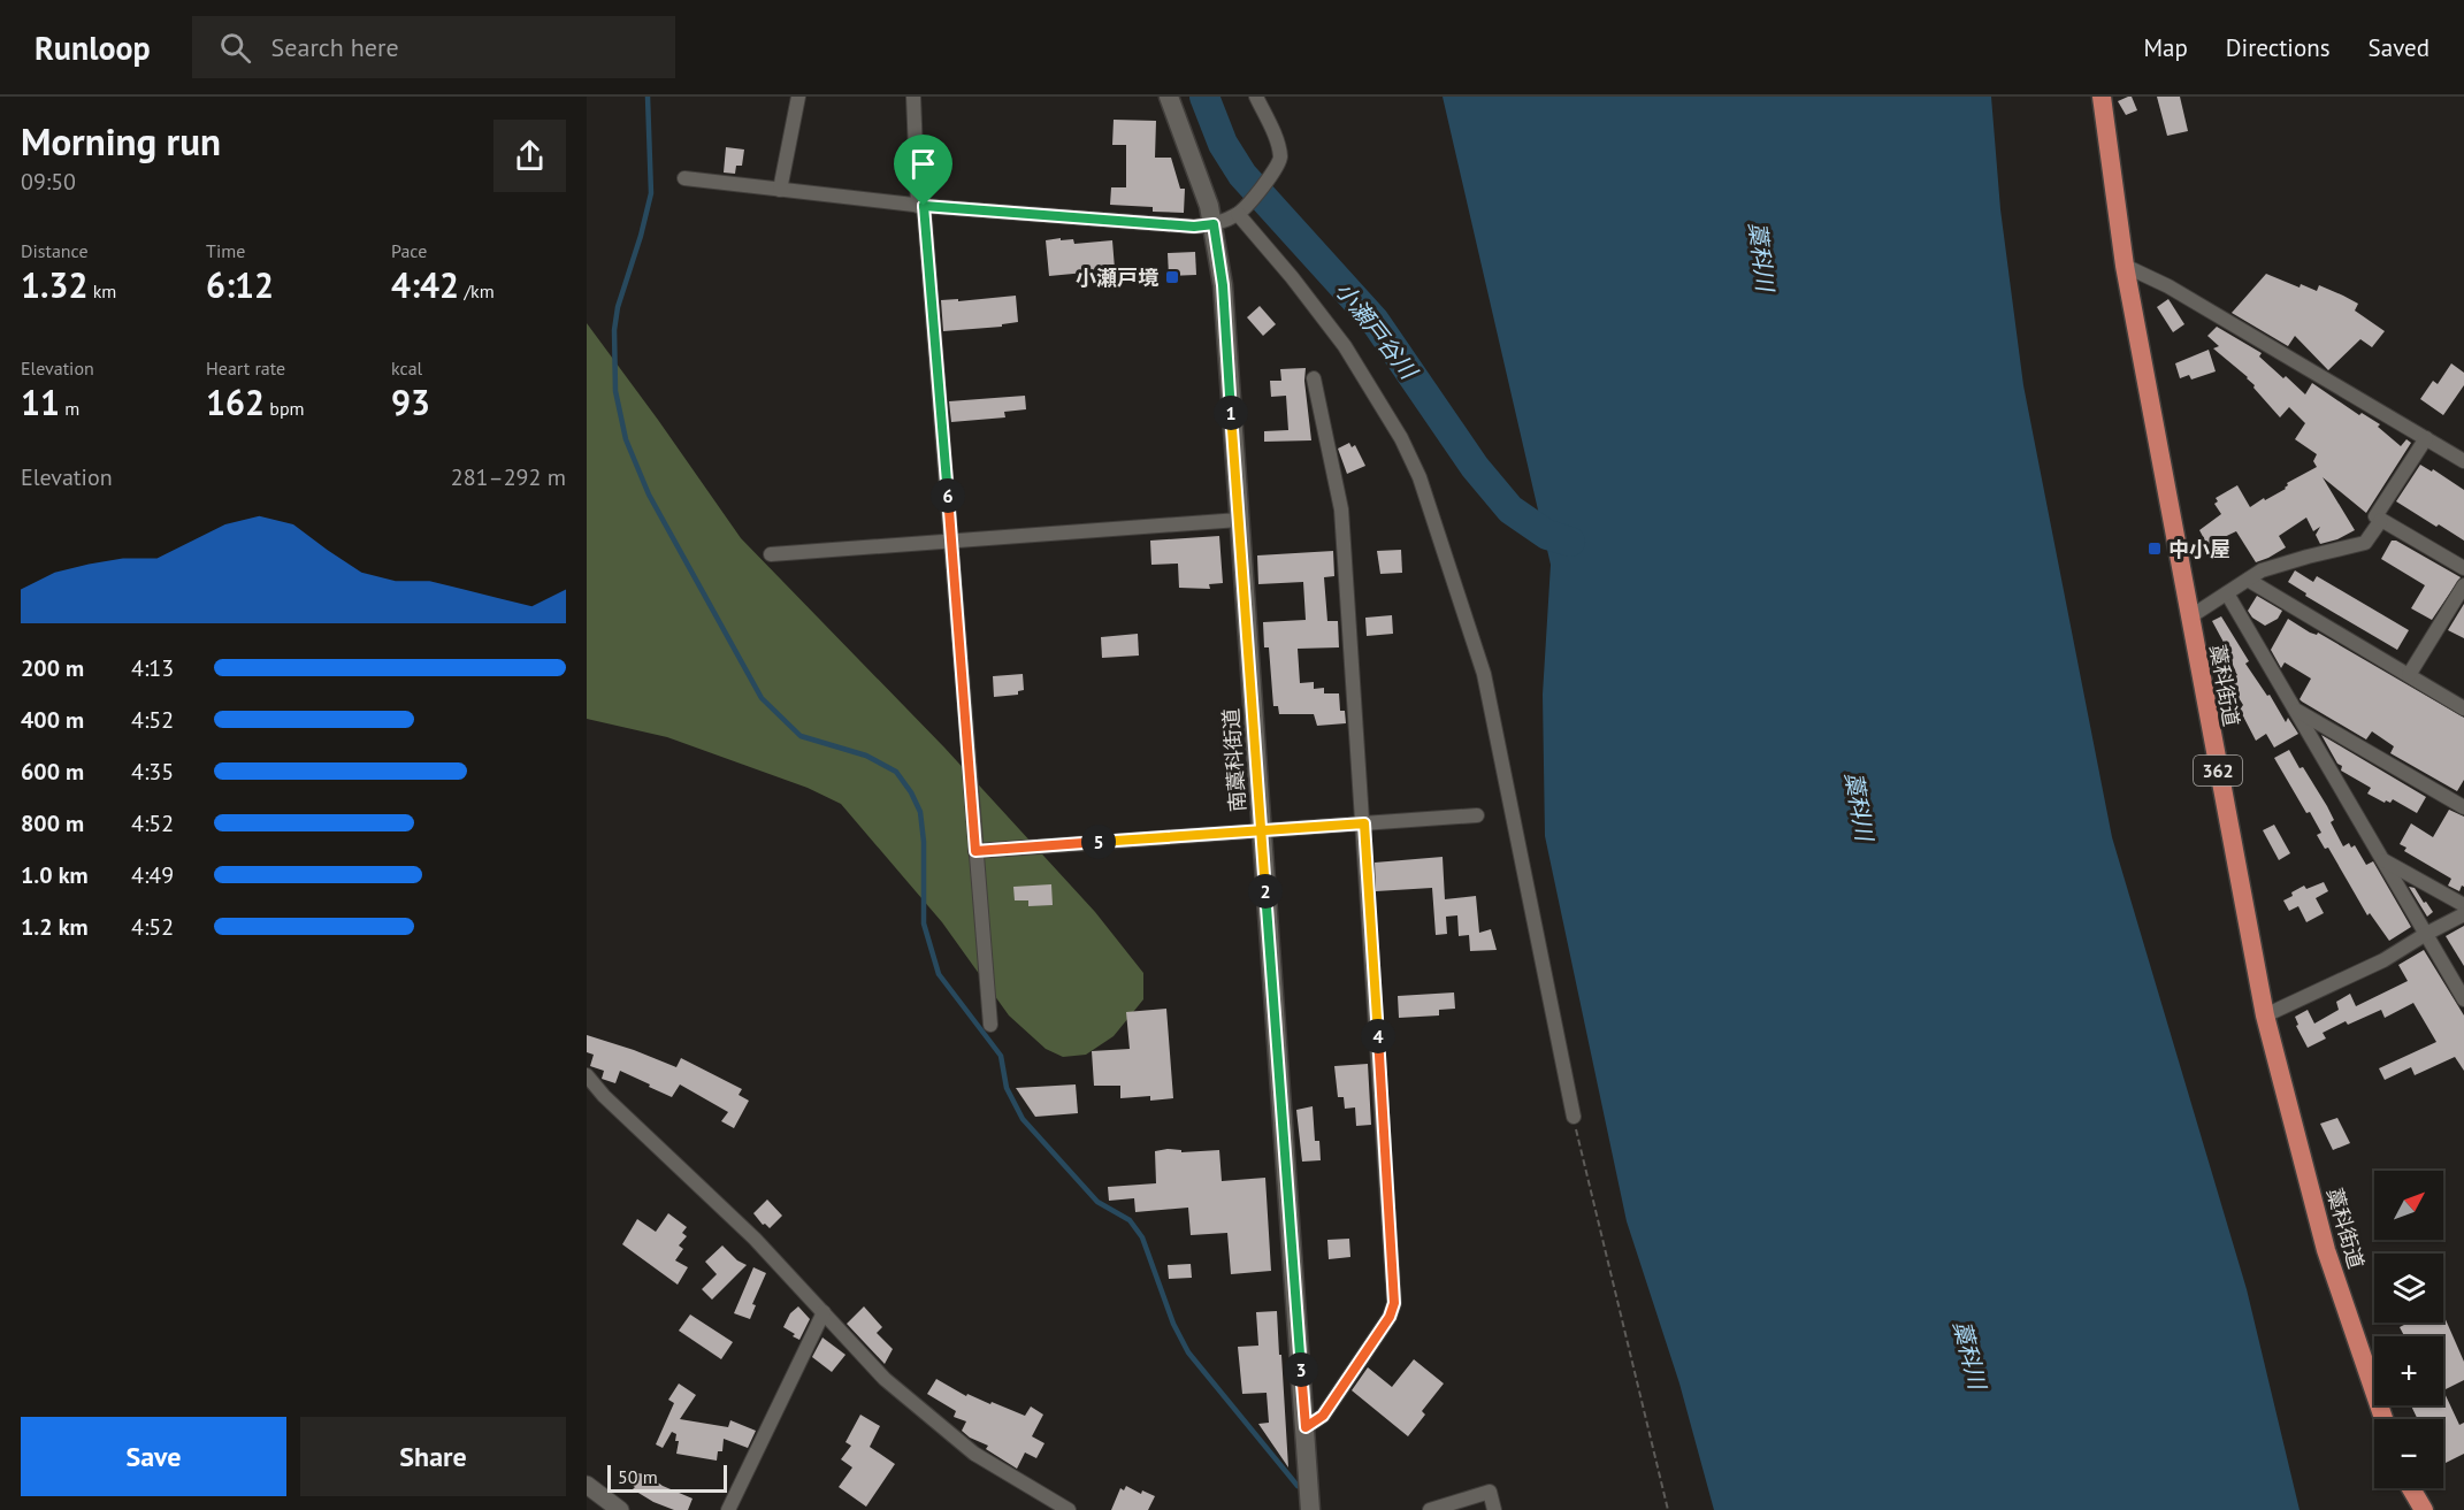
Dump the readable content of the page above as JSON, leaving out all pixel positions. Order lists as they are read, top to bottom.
{
  "streets": {
    "highway": ["藁科街道", "362"],
    "main road": ["南藁科街道"]
  },
  "water": ["藁科川", "小瀬戸谷川"],
  "places": {
    "transit": ["小瀬戸境", "中小屋"]
  },
  "scale_bar": "50 m",
  "north": "top right",
  "page": {
    "header": "Runloop",
    "search": "Search here",
    "nav": ["Map", "Directions", "Saved"],
    "heading": ["Morning run", "09:50"],
    "stats": [
      ["Distance", "1.32 km"],
      ["Time", "6:12"],
      ["Pace", "4:42 /km"],
      ["Elevation", "11 m"],
      ["Heart rate", "162 bpm"],
      ["kcal", "93"]
    ],
    "pins": [
      "1",
      "6",
      "5",
      "2",
      "4",
      "3"
    ],
    "chart": ["Elevation", "281–292 m"],
    "list": [
      {
        "name": "200 m",
        "note": "4:13"
      },
      {
        "name": "400 m",
        "note": "4:52"
      },
      {
        "name": "600 m",
        "note": "4:35"
      },
      {
        "name": "800 m",
        "note": "4:52"
      },
      {
        "name": "1.0 km",
        "note": "4:49"
      },
      {
        "name": "1.2 km",
        "note": "4:52"
      }
    ],
    "map_buttons": ["+", "−"],
    "buttons": ["Save", "Share"],
    "scale": "50 m"
  }
}
